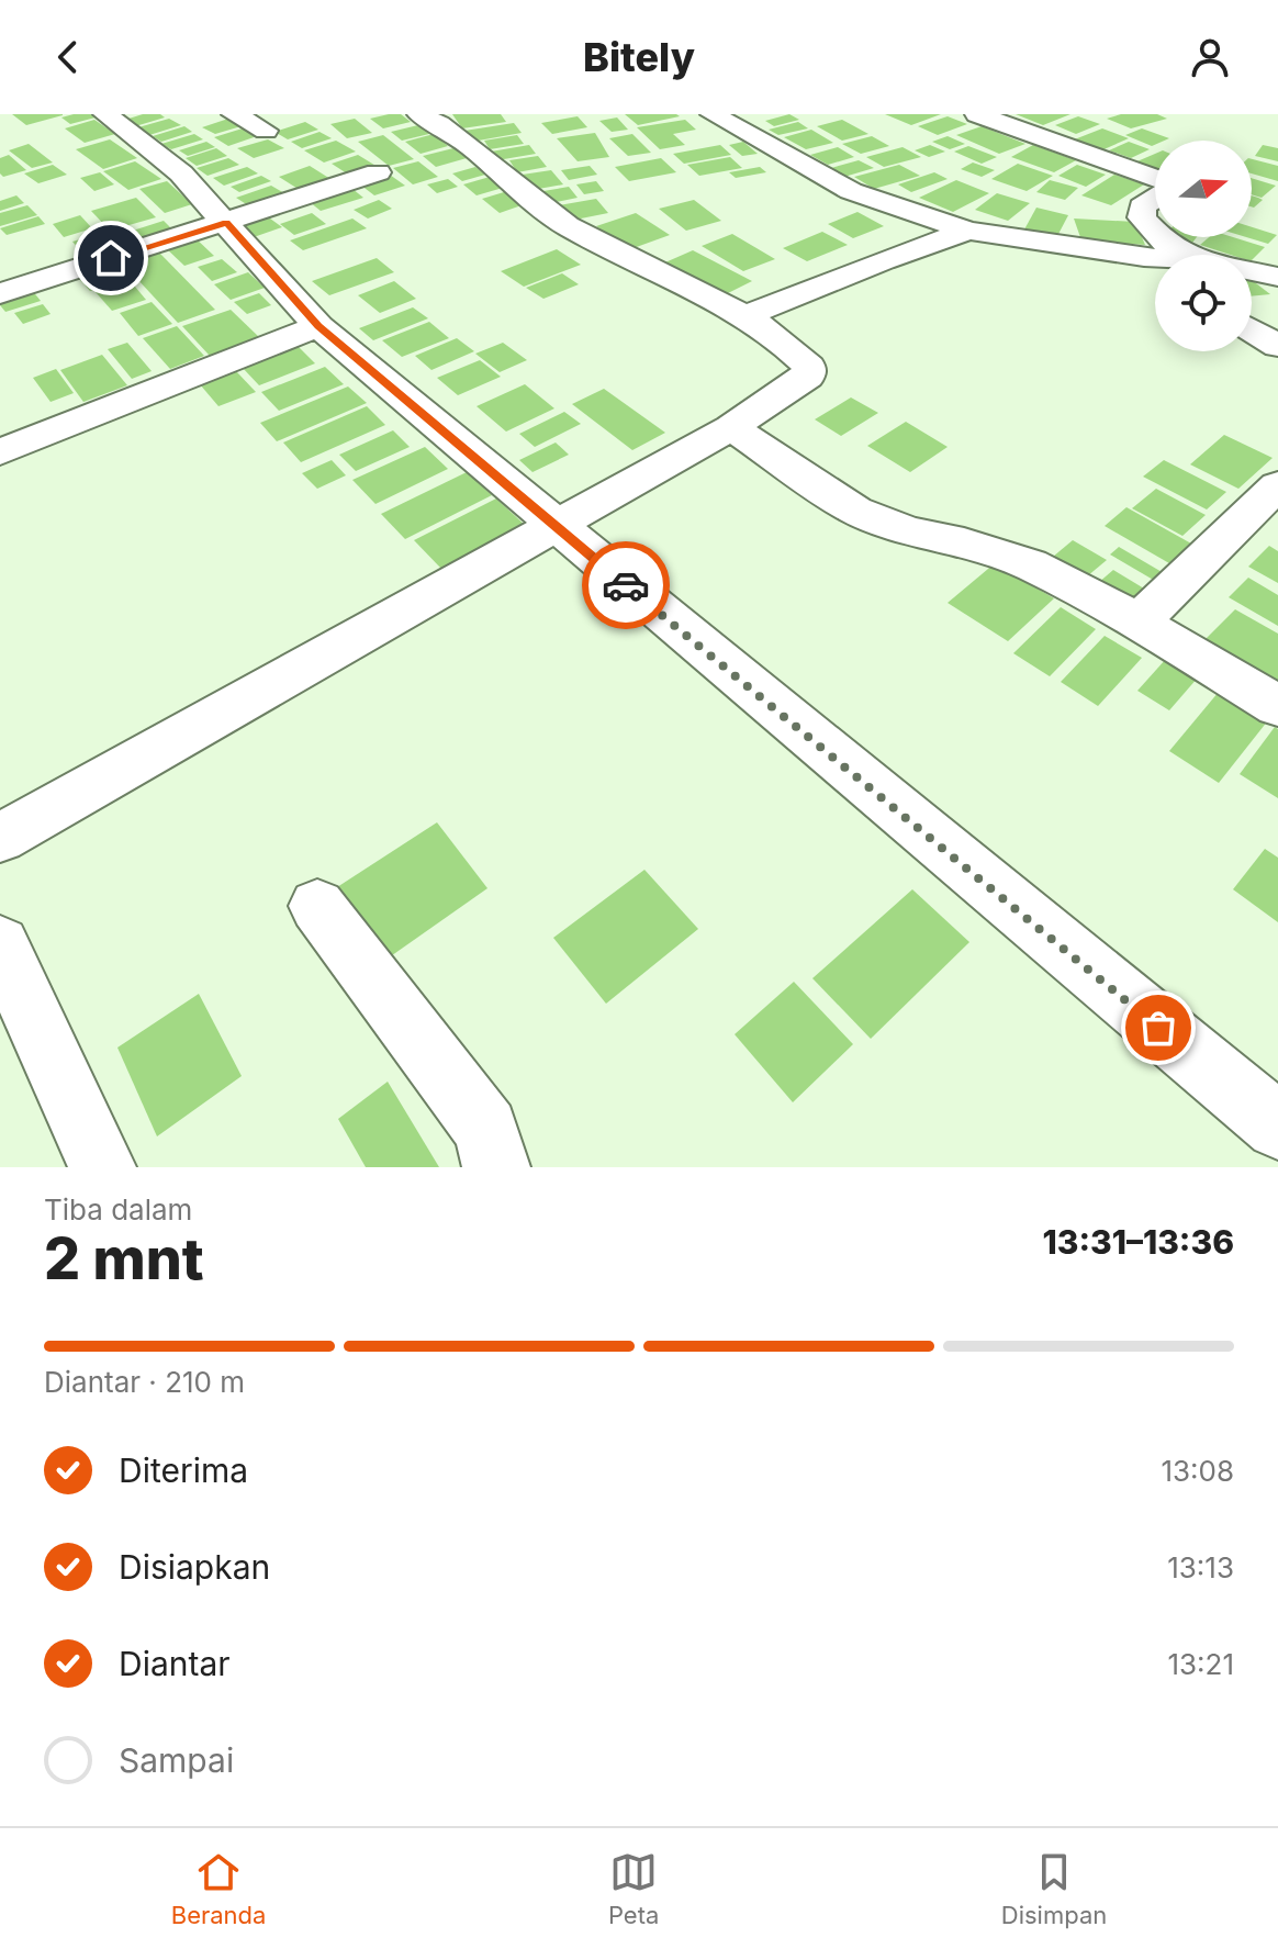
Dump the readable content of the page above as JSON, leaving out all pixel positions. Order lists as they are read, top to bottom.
{
  "north": "right",
  "page": {
    "header": "Bitely",
    "heading": ["2 mnt", "Tiba dalam", "13:31–13:36"],
    "bar": "Diantar · 210 m",
    "list": [
      ["Diterima", "13:08"],
      ["Disiapkan", "13:13"],
      ["Diantar", "13:21"],
      "Sampai"
    ],
    "tabs": ["Beranda", "Peta", "Disimpan"]
  }
}
